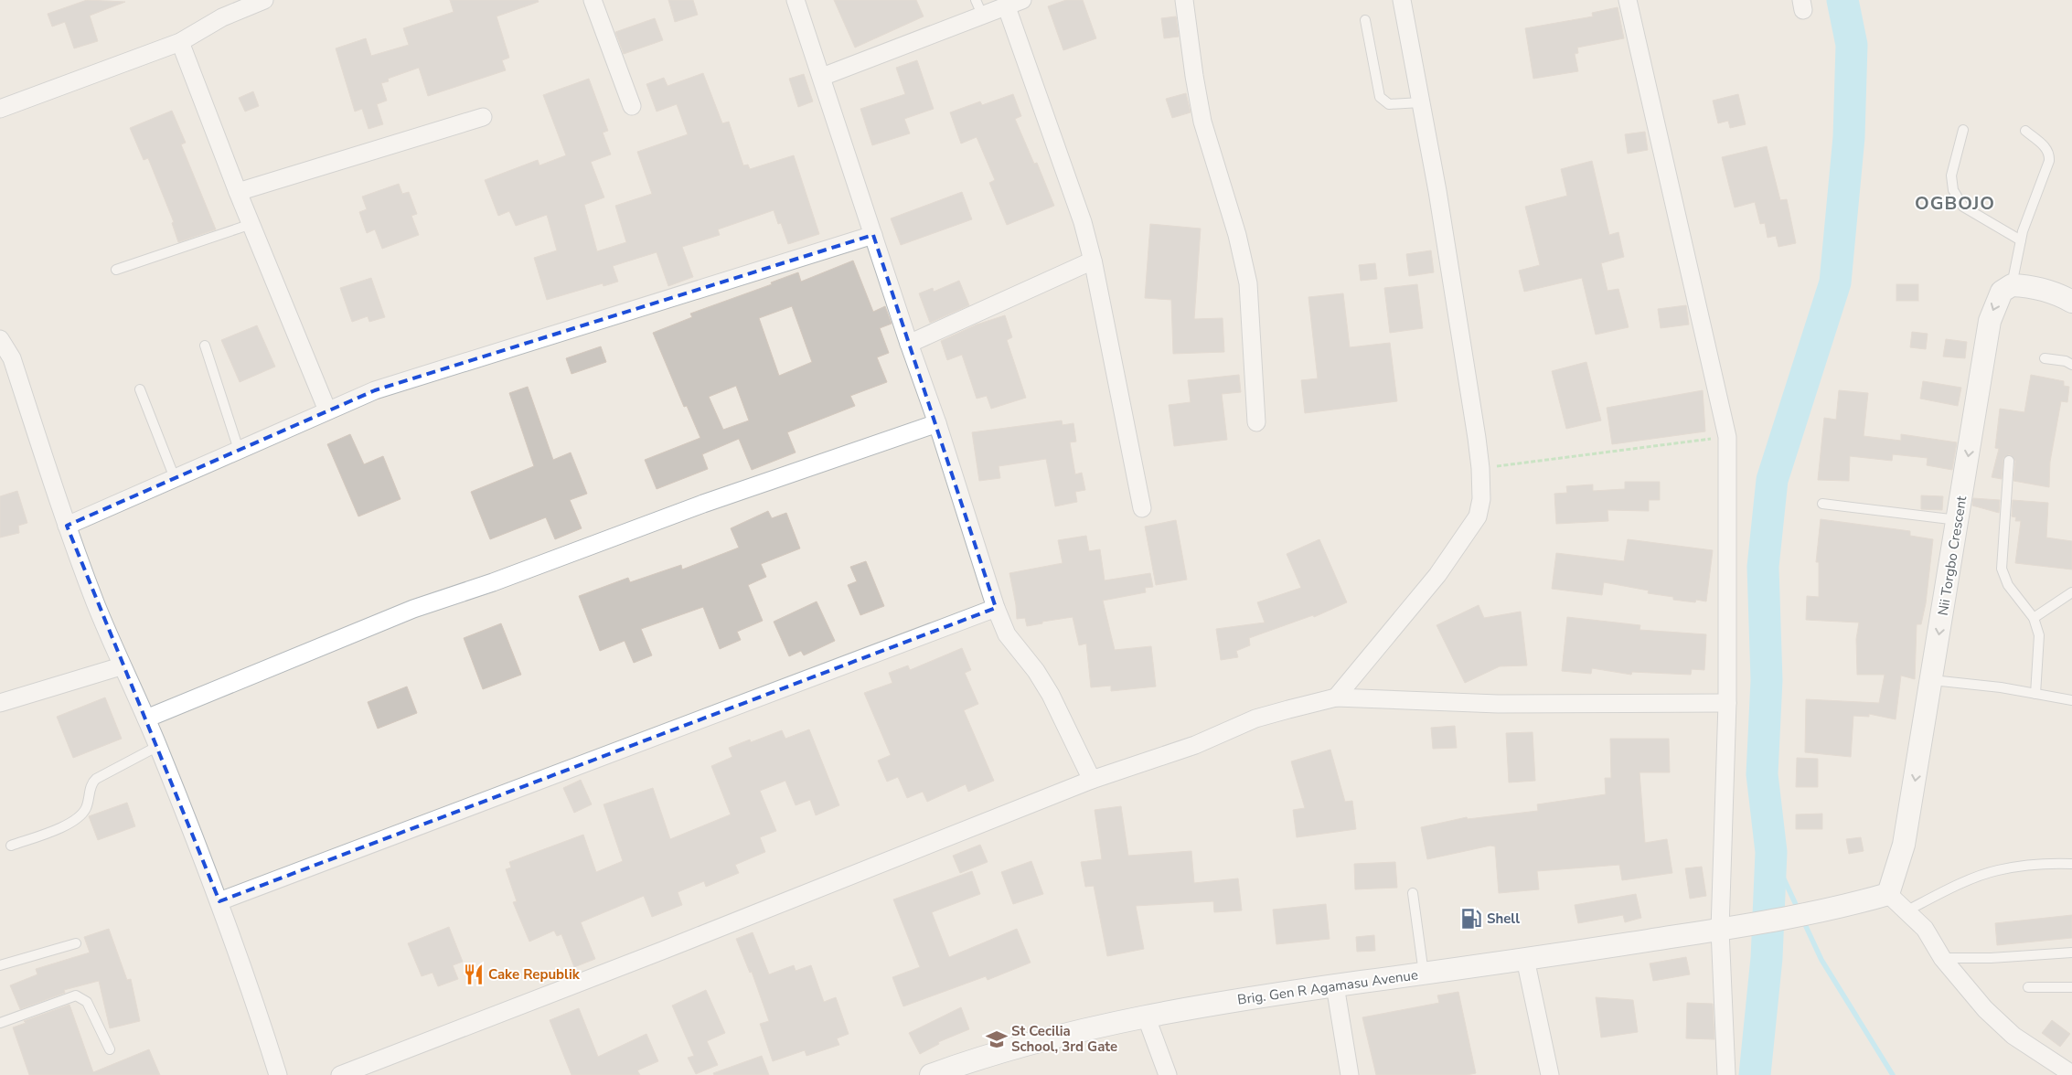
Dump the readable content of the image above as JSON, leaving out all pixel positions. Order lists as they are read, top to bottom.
{
  "streets": {
    "street": ["Nii Torgbo Crescent", "Brig. Gen R Agamasu Avenue"]
  },
  "crossings": [
    ["Nii Torgbo Crescent", "Brig. Gen R Agamasu Avenue"]
  ],
  "one_way": ["Nii Torgbo Crescent"],
  "districts": ["OGBOJO"],
  "places": {
    "fuel station": ["Shell"],
    "restaurant": ["Cake Republik"],
    "school or university": ["St Cecilia School, 3rd Gate"]
  }
}
